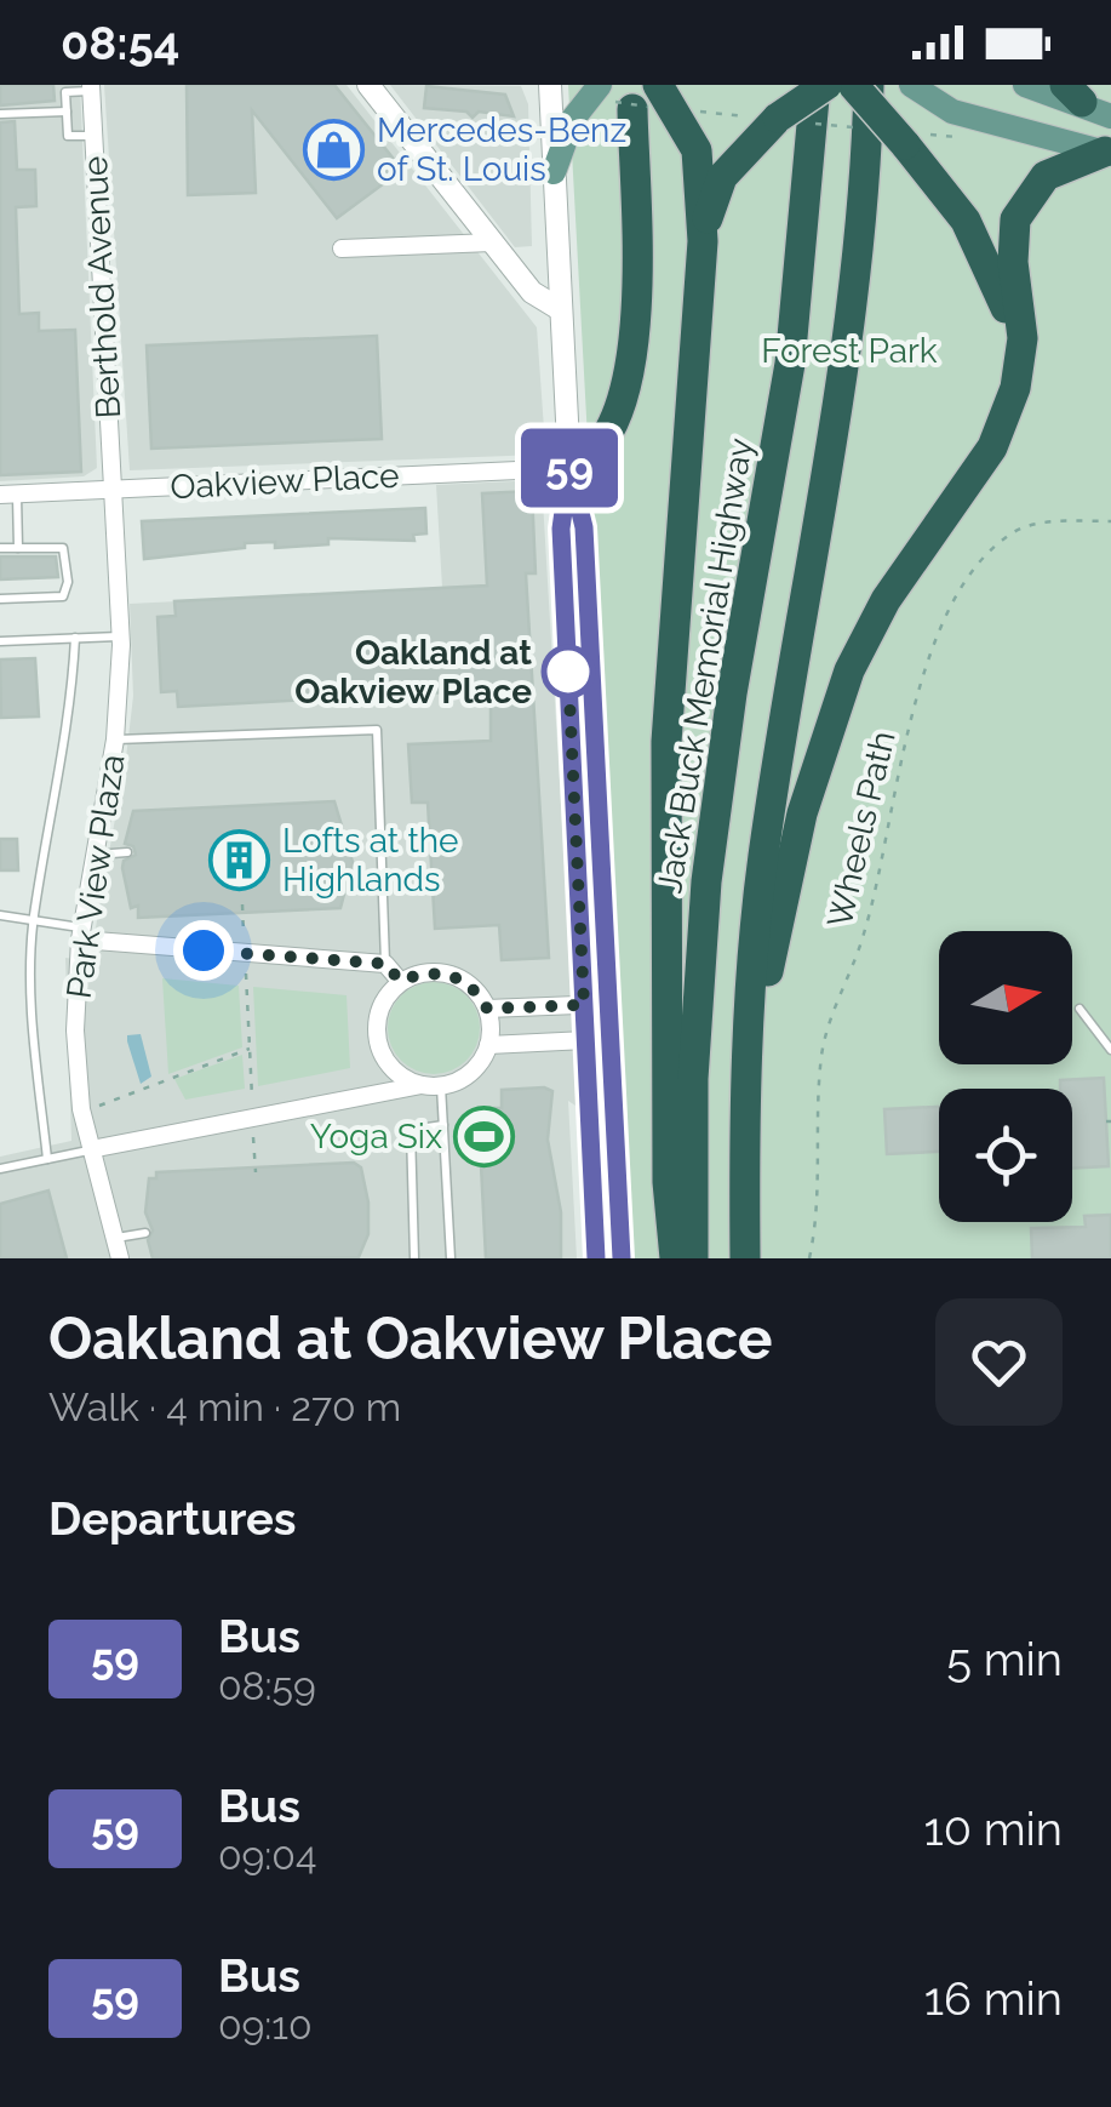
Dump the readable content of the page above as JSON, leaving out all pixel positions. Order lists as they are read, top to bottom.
{
  "streets": {
    "highway": ["Jack Buck Memorial Highway"],
    "street": ["Berthold Avenue", "Oakview Place", "Park View Plaza"],
    "path": ["Wheels Path"]
  },
  "crossings": [
    ["Berthold Avenue", "Oakview Place"],
    ["Berthold Avenue", "Park View Plaza"],
    ["Oakview Place", "Park View Plaza"]
  ],
  "parks": ["Forest Park"],
  "places": {
    "shop": ["Mercedes-Benz of St. Louis"],
    "other": ["Oakland at Oakview Place"],
    "building": ["Lofts at the Highlands"],
    "sports": ["Yoga Six"]
  },
  "lines": ["bus line 59"],
  "north": "right",
  "page": {
    "status": "08:54",
    "on_map": "59",
    "heading": [
      ["Oakland at Oakview Place", "Walk · 4 min · 270 m"],
      "Departures"
    ],
    "list": [
      {
        "mark": "59",
        "name": "Bus",
        "note": "08:59",
        "value": "5 min"
      },
      {
        "mark": "59",
        "name": "Bus",
        "note": "09:04",
        "value": "10 min"
      },
      {
        "mark": "59",
        "name": "Bus",
        "note": "09:10",
        "value": "16 min"
      }
    ]
  }
}
